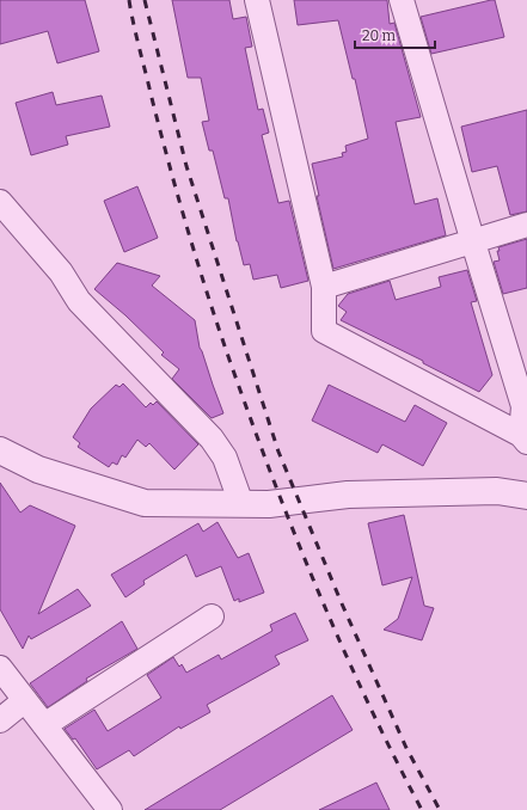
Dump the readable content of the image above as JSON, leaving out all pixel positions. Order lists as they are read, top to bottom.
{
  "scale_bar": "20 m"
}
